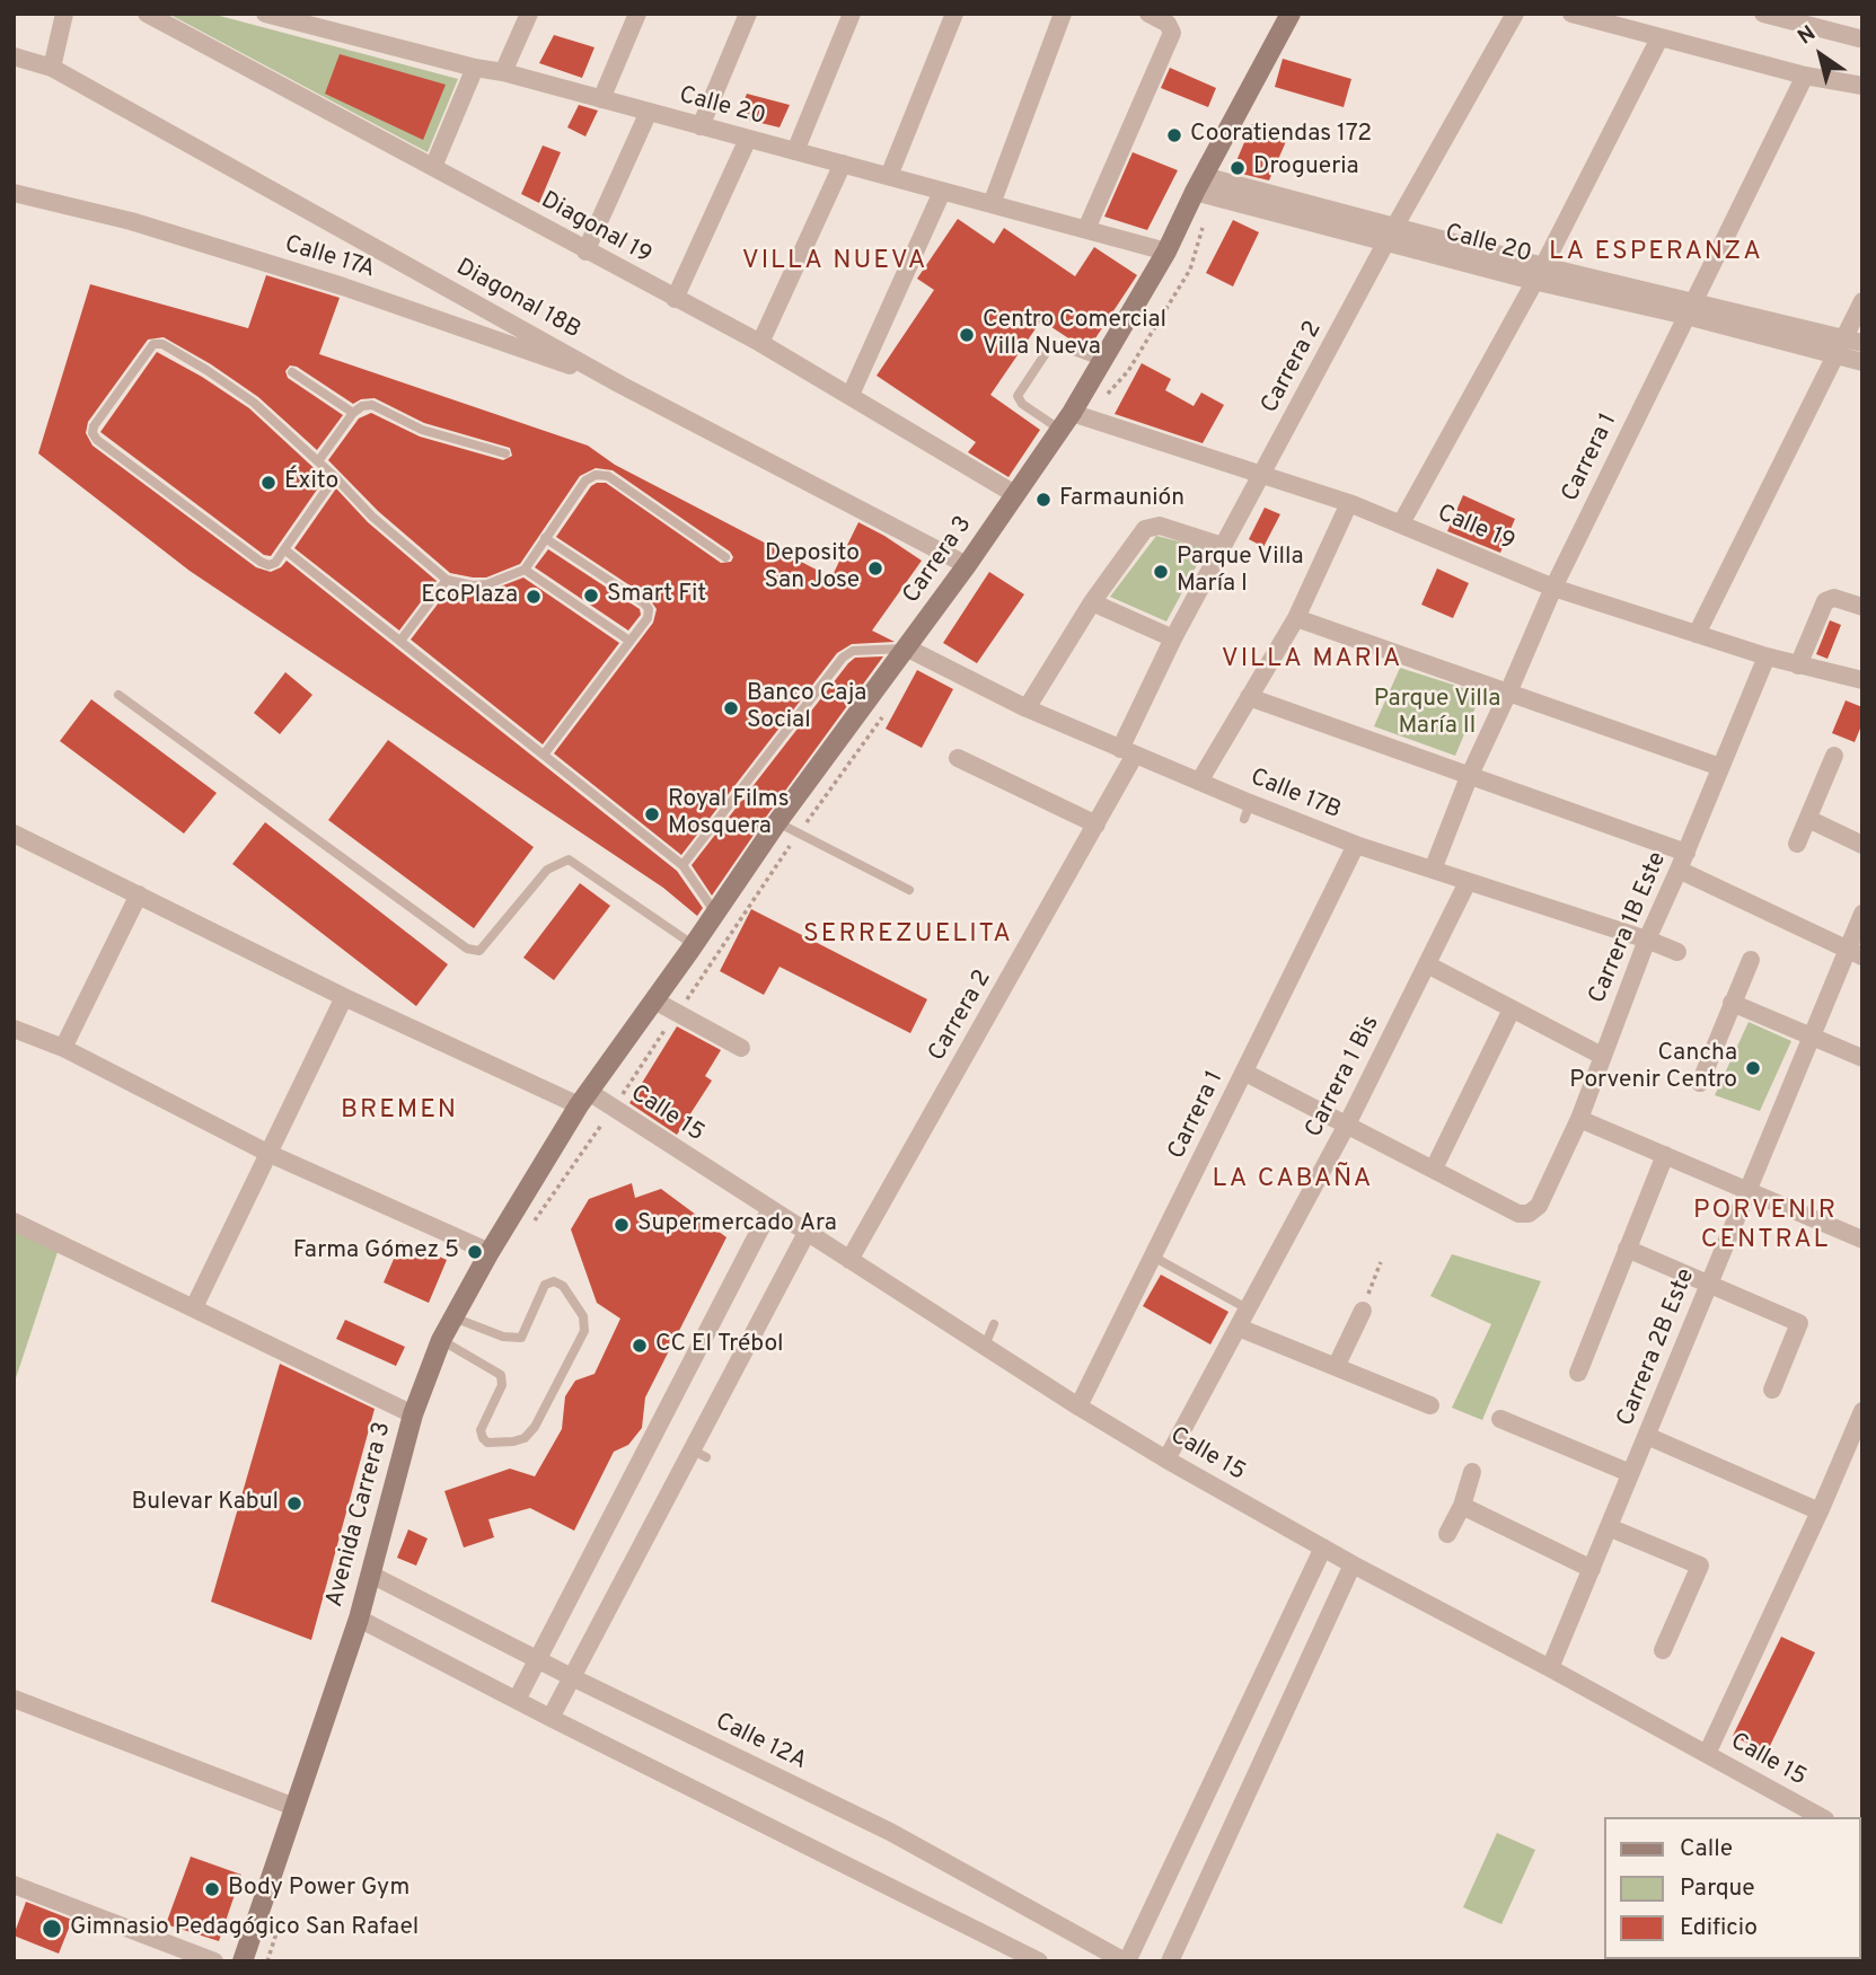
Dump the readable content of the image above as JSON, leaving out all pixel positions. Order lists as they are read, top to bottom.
{
  "streets": {
    "main road": ["Carrera 3", "Avenida Carrera 3"],
    "street": [
      "Calle 20",
      "Diagonal 19",
      "Calle 17A",
      "Diagonal 18B",
      "Carrera 2",
      "Carrera 1",
      "Calle 19",
      "Calle 17B",
      "Carrera 1B Este",
      "Carrera 1 Bis",
      "Calle 15",
      "Carrera 2B Este",
      "Calle 12A"
    ]
  },
  "crossings": [
    ["Calle 20", "Carrera 2"],
    ["Calle 20", "Carrera 1"],
    ["Calle 20", "Carrera 3"],
    ["Diagonal 19", "Carrera 3"],
    ["Calle 17A", "Diagonal 18B"],
    ["Diagonal 18B", "Carrera 3"],
    ["Carrera 2", "Calle 19"],
    ["Carrera 2", "Calle 17B"],
    ["Carrera 2", "Calle 15"],
    ["Carrera 1", "Calle 19"],
    ["Carrera 1", "Calle 17B"],
    ["Carrera 1", "Calle 15"],
    ["Calle 19", "Carrera 3"],
    ["Calle 19", "Carrera 1B Este"],
    ["Carrera 3", "Calle 17B"],
    ["Carrera 3", "Calle 15"],
    ["Carrera 3", "Avenida Carrera 3"],
    ["Calle 17B", "Carrera 1B Este"],
    ["Calle 17B", "Carrera 1 Bis"],
    ["Carrera 1 Bis", "Calle 15"],
    ["Calle 15", "Carrera 2B Este"],
    ["Calle 15", "Avenida Carrera 3"],
    ["Avenida Carrera 3", "Calle 12A"]
  ],
  "districts": [
    "LA ESPERANZA",
    "VILLA NUEVA",
    "VILLA MARIA",
    "SERREZUELITA",
    "BREMEN",
    "LA CABAÑA",
    "PORVENIR CENTRAL"
  ],
  "parks": ["Parque Villa María II"],
  "places": [
    "Cooratiendas 172",
    "Drogueria",
    "Centro Comercial Villa Nueva",
    "Éxito",
    "Farmaunión",
    "Deposito San Jose",
    "Parque Villa María I",
    "Smart Fit",
    "EcoPlaza",
    "Banco Caja Social",
    "Royal Films Mosquera",
    "Cancha Porvenir Centro",
    "Supermercado Ara",
    "Farma Gómez 5",
    "CC El Trébol",
    "Bulevar Kabul",
    "Body Power Gym",
    "Gimnasio Pedagógico San Rafael"
  ],
  "legend": ["Calle", "Parque", "Edificio"],
  "north": "top left"
}
